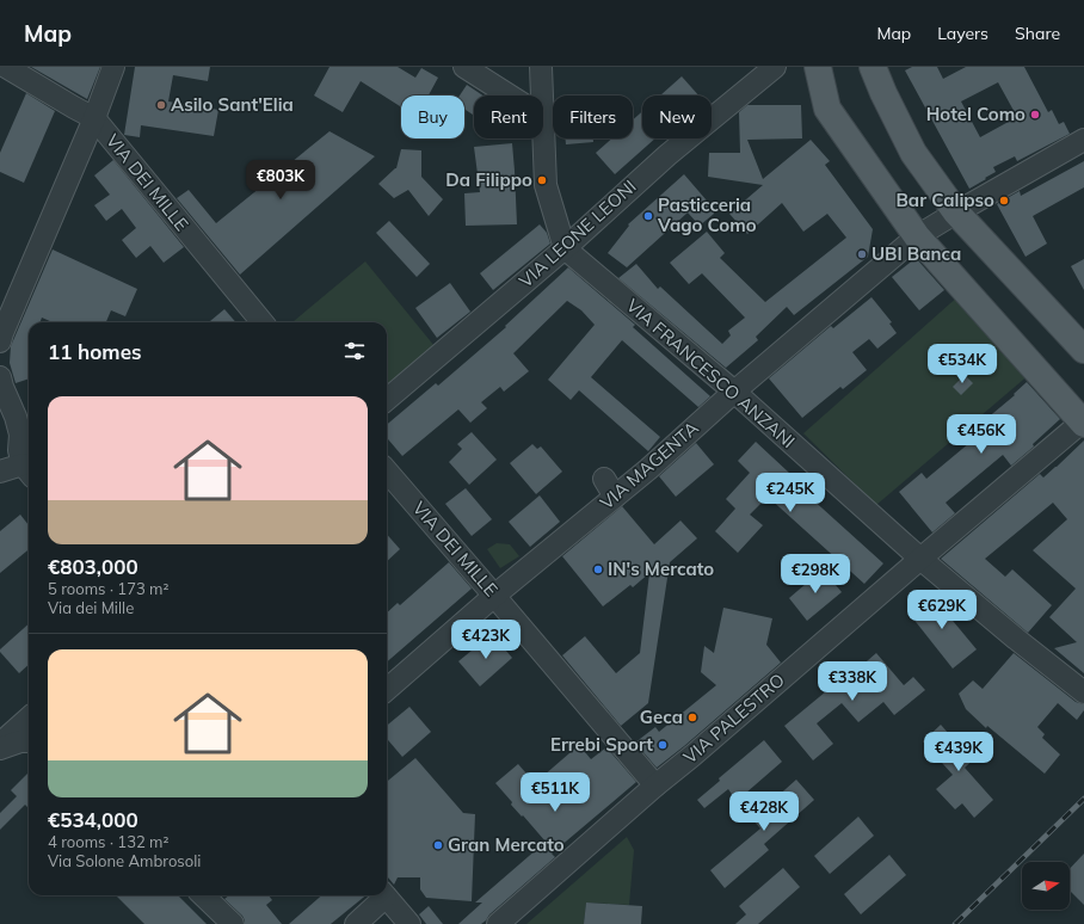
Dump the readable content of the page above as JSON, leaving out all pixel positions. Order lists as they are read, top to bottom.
{
  "streets": {
    "street": [
      "VIA DEI MILLE",
      "VIA LEONE LEONI",
      "VIA FRANCESCO ANZANI",
      "VIA MAGENTA",
      "VIA PALESTRO"
    ]
  },
  "crossings": [
    ["VIA DEI MILLE", "VIA MAGENTA"],
    ["VIA DEI MILLE", "VIA PALESTRO"],
    ["VIA LEONE LEONI", "VIA FRANCESCO ANZANI"],
    ["VIA FRANCESCO ANZANI", "VIA MAGENTA"],
    ["VIA FRANCESCO ANZANI", "VIA PALESTRO"]
  ],
  "places": [
    "Asilo Sant'Elia",
    "Hotel Como",
    "Da Filippo",
    "Bar Calipso",
    "Pasticceria Vago Como",
    "UBI Banca",
    "IN's Mercato",
    "Geca",
    "Errebi Sport",
    "Gran Mercato"
  ],
  "north": "right",
  "page": {
    "header": "Map",
    "nav": ["Map", "Layers", "Share"],
    "chip": [
      "Buy",
      "Rent",
      "Filters",
      "New"
    ],
    "price": [
      "€803K",
      "€534K",
      "€456K",
      "€245K",
      "€298K",
      "€629K",
      "€423K",
      "€338K",
      "€439K",
      "€511K",
      "€428K"
    ],
    "heading": "11 homes",
    "list": [
      {
        "name": "€803,000",
        "note": "5 rooms · 173 m² · Via dei Mille"
      },
      {
        "name": "€534,000",
        "note": "4 rooms · 132 m² · Via Solone Ambrosoli"
      }
    ]
  }
}
